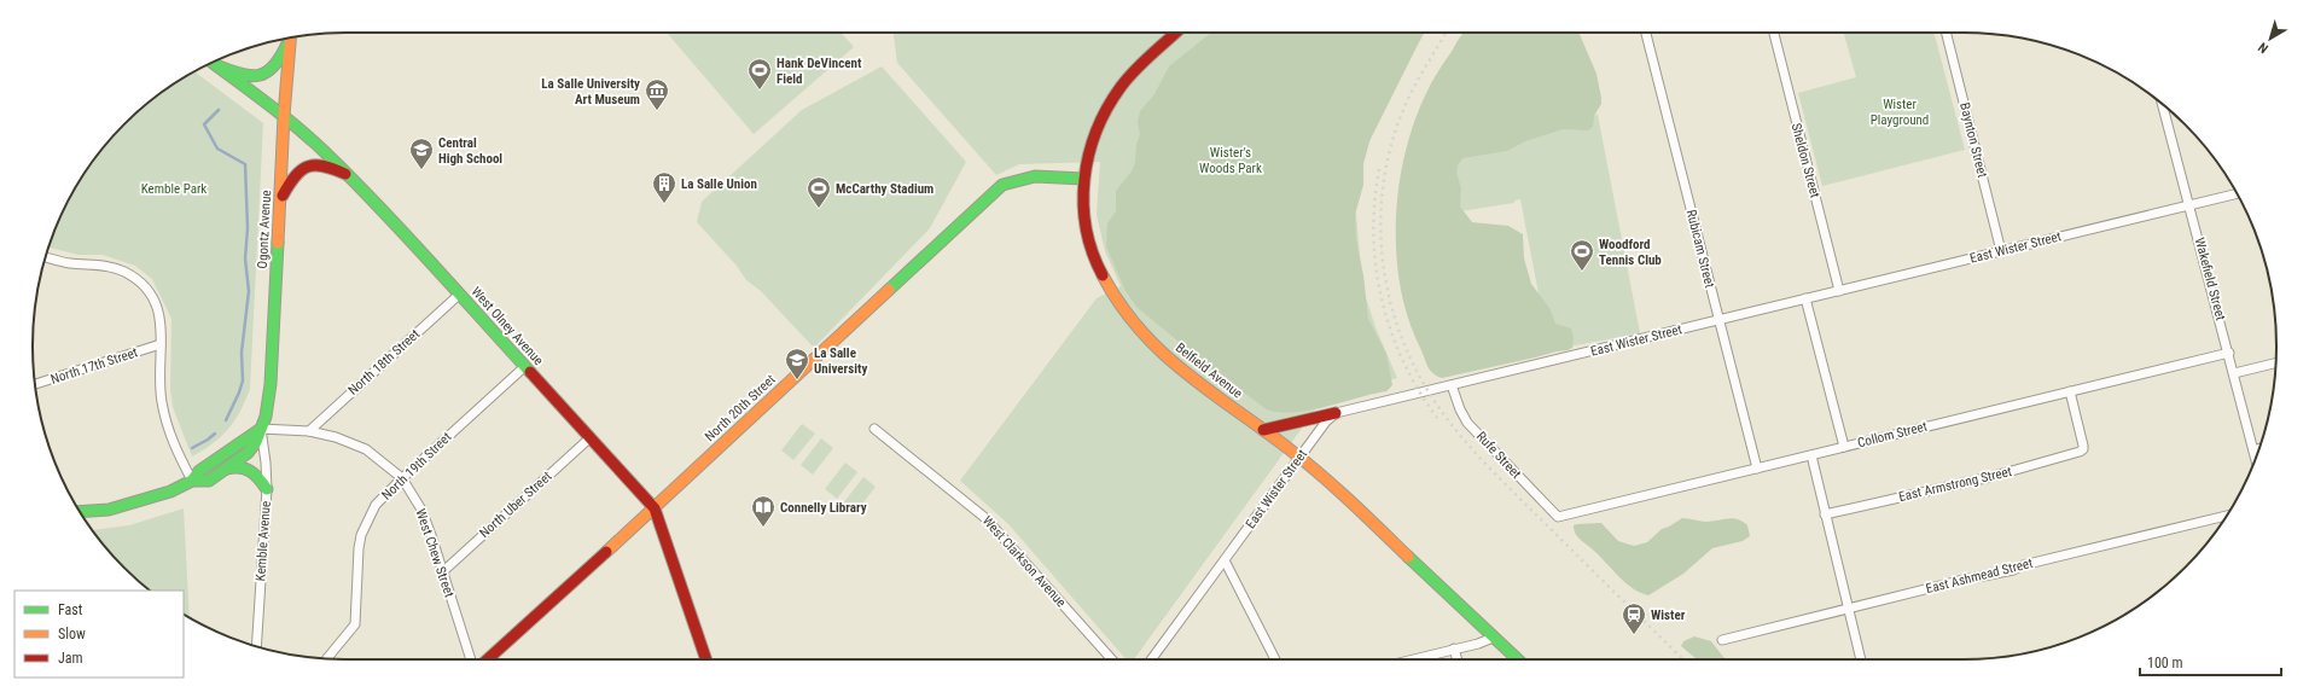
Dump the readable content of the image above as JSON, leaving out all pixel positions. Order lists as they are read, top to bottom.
{
  "streets": {
    "street": [
      "Baynton Street",
      "Sheldon Street",
      "Ogontz Avenue",
      "East Wister Street",
      "Rubicam Street",
      "Wakefield Street",
      "West Olney Avenue",
      "North 18th Street",
      "North 17th Street",
      "Belfield Avenue",
      "North 20th Street",
      "Collom Street",
      "Rufe Street",
      "North 19th Street",
      "East Armstrong Street",
      "North Uber Street",
      "Kemble Avenue",
      "West Chew Street",
      "West Clarkson Avenue",
      "East Ashmead Street"
    ]
  },
  "crossings": [
    ["Baynton Street", "East Wister Street"],
    ["Sheldon Street", "East Wister Street"],
    ["Ogontz Avenue", "West Olney Avenue"],
    ["Ogontz Avenue", "Kemble Avenue"],
    ["Ogontz Avenue", "West Chew Street"],
    ["East Wister Street", "Rubicam Street"],
    ["East Wister Street", "Wakefield Street"],
    ["East Wister Street", "Belfield Avenue"],
    ["East Wister Street", "Rufe Street"],
    ["Rubicam Street", "Collom Street"],
    ["Wakefield Street", "Collom Street"],
    ["West Olney Avenue", "North 18th Street"],
    ["West Olney Avenue", "North 20th Street"],
    ["West Olney Avenue", "North 19th Street"],
    ["West Olney Avenue", "North Uber Street"],
    ["North 18th Street", "West Chew Street"],
    ["Belfield Avenue", "North 20th Street"],
    ["Collom Street", "Rufe Street"],
    ["Collom Street", "East Armstrong Street"],
    ["North 19th Street", "West Chew Street"],
    ["North Uber Street", "West Chew Street"],
    ["Kemble Avenue", "West Chew Street"]
  ],
  "parks": ["Wister Playground", "Wister's Woods Park", "Kemble Park"],
  "places": {
    "sports": ["Hank DeVincent Field", "McCarthy Stadium", "Woodford Tennis Club"],
    "museum": ["La Salle University Art Museum"],
    "school or university": ["Central High School", "La Salle University"],
    "building": ["La Salle Union"],
    "library": ["Connelly Library"],
    "station": ["Wister"]
  },
  "legend": ["Fast", "Slow", "Jam"],
  "scale_bar": "100 m",
  "north": "bottom left"
}
